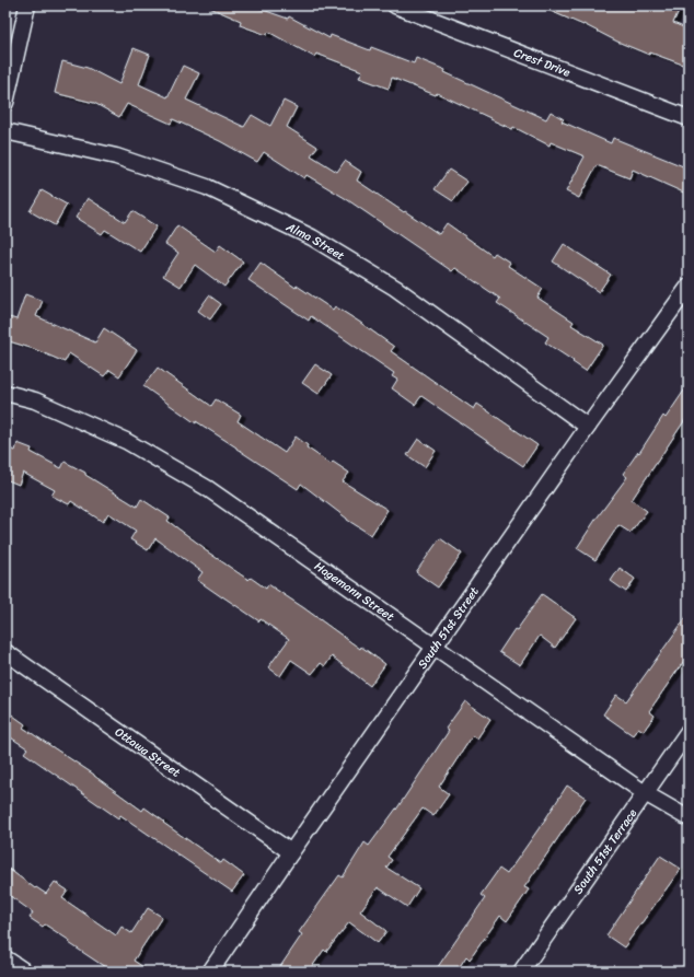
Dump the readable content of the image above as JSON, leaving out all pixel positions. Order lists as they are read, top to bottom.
{
  "streets": {
    "street": [
      "Crest Drive",
      "Alma Street",
      "Hagemann Street",
      "South 51st Street",
      "Ottawa Street",
      "South 51st Terrace"
    ]
  },
  "crossings": [
    ["Alma Street", "South 51st Street"],
    ["Hagemann Street", "South 51st Street"],
    ["Hagemann Street", "South 51st Terrace"],
    ["South 51st Street", "Ottawa Street"]
  ]
}
